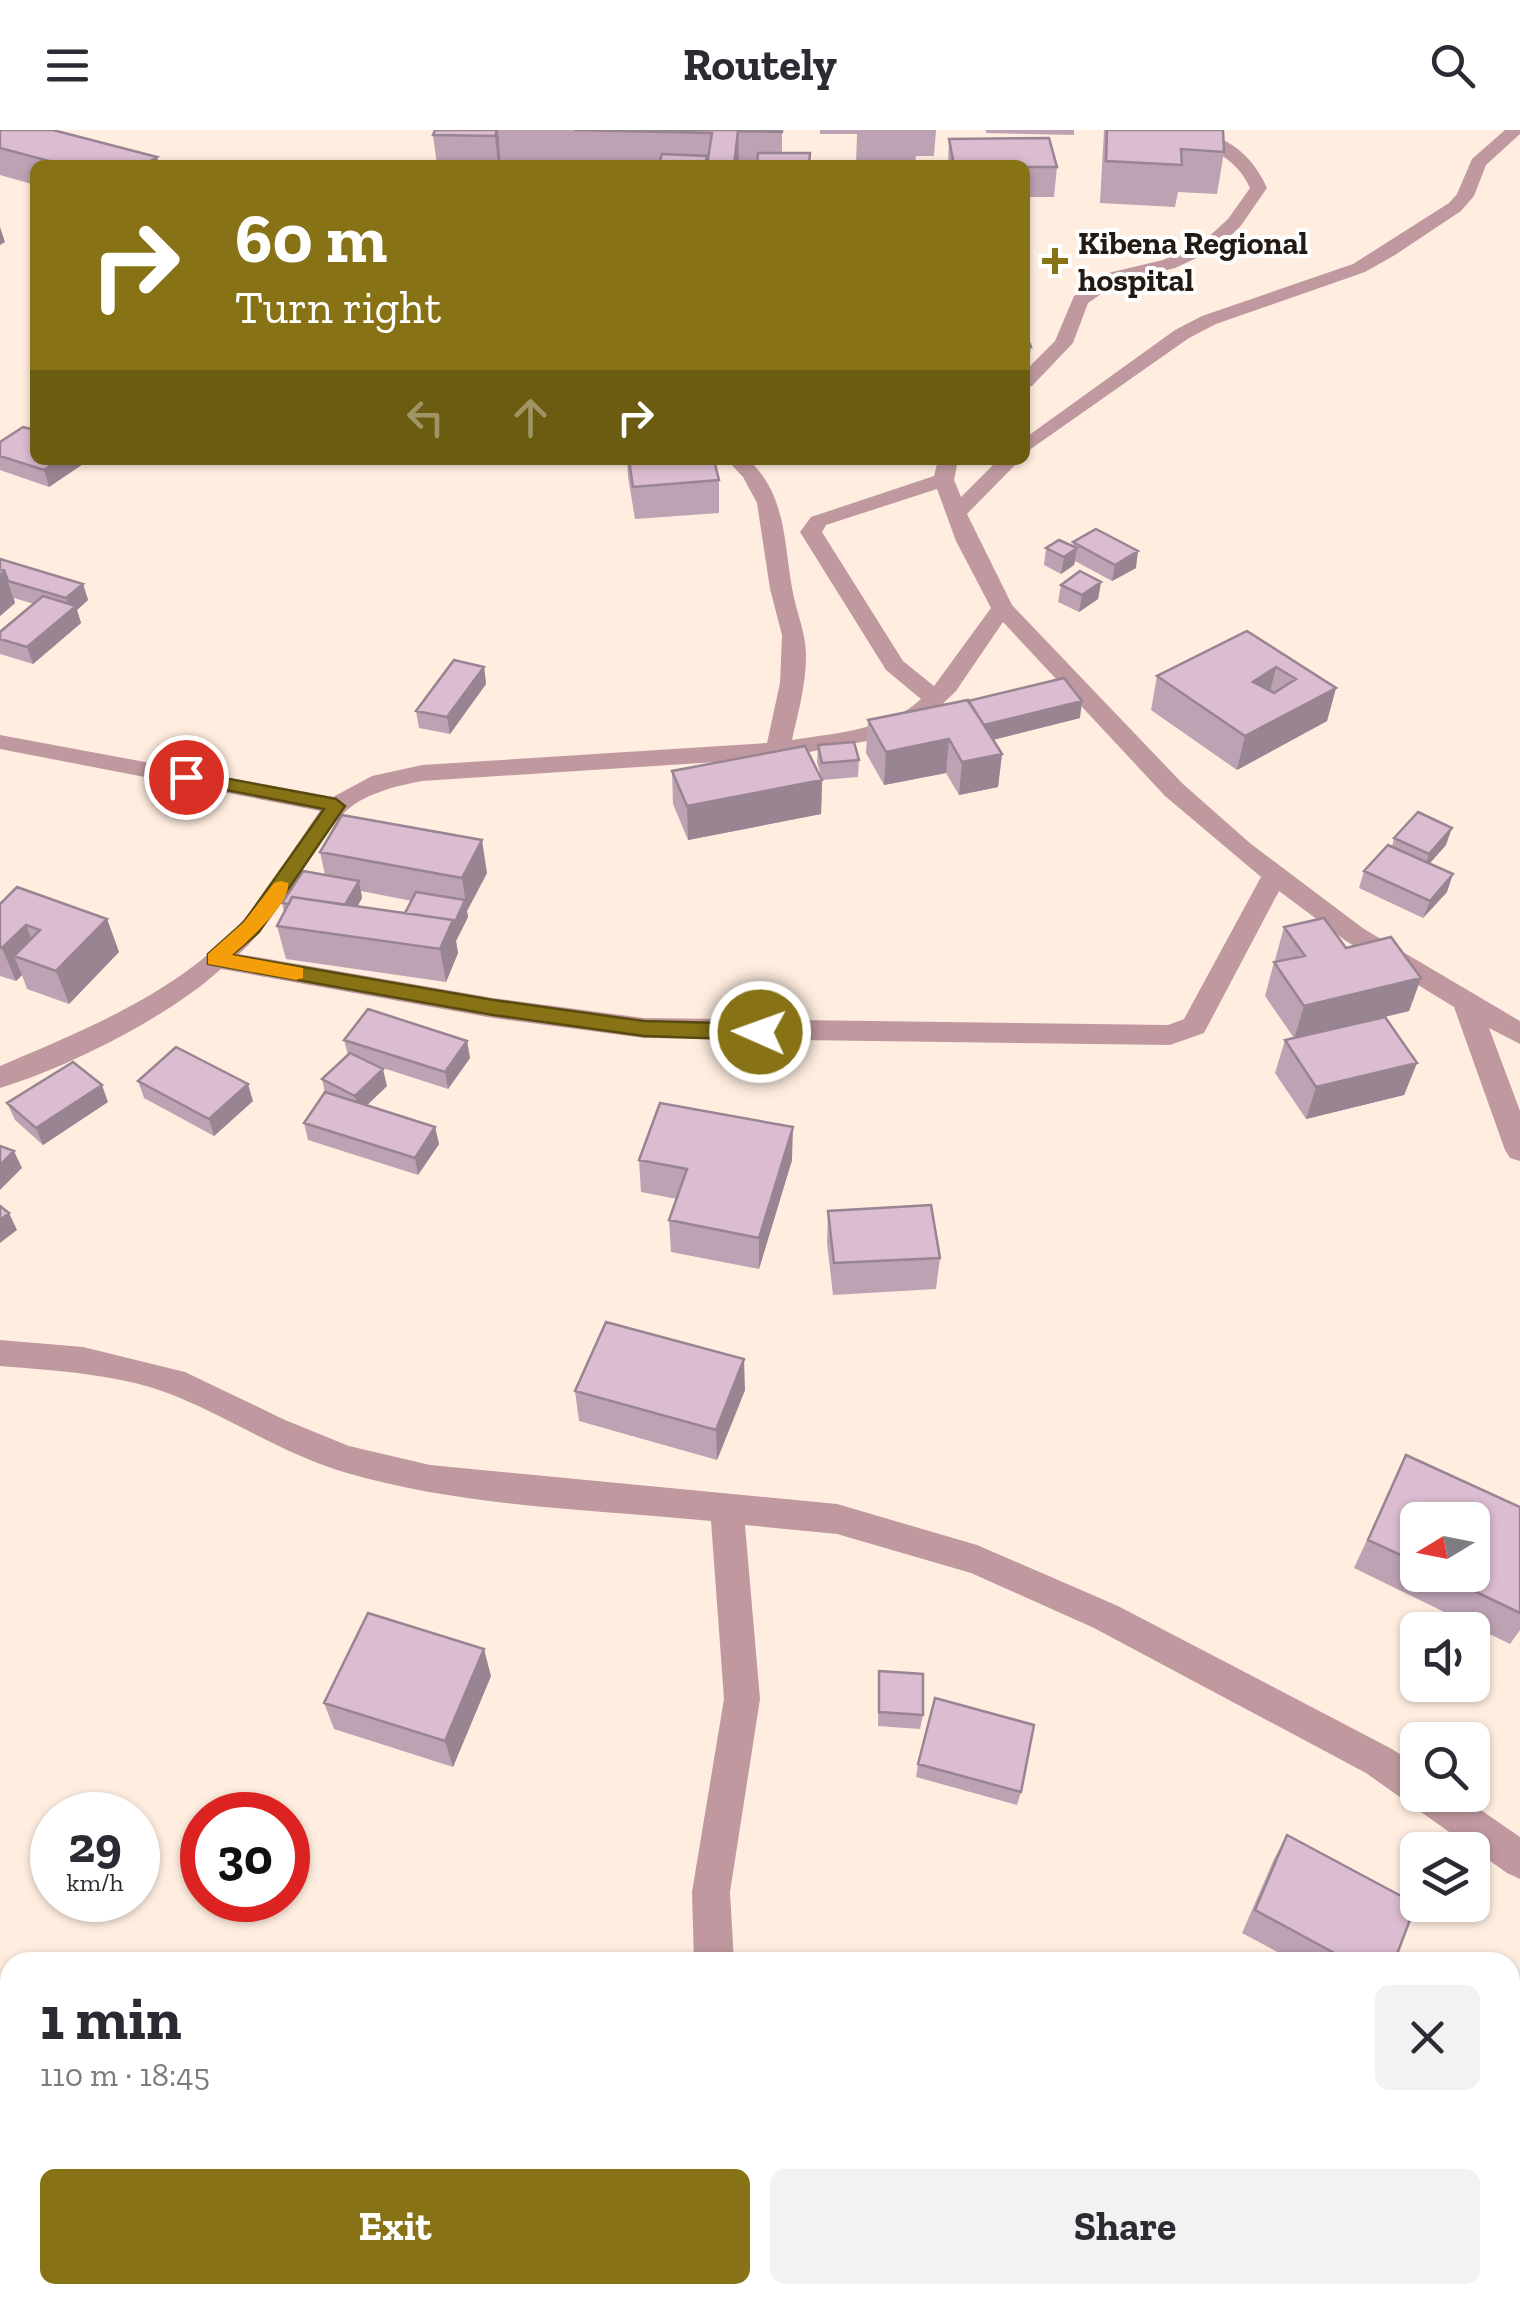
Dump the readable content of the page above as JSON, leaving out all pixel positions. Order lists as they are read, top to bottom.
{
  "places": {
    "health": ["Kibena Regional hospital"]
  },
  "north": "left",
  "page": {
    "header": "Routely",
    "turn": ["60 m", "Turn right"],
    "speed": "29 km/h",
    "limit": "30",
    "heading": ["1 min", "110 m · 18:45"],
    "buttons": ["Exit", "Share"]
  }
}
